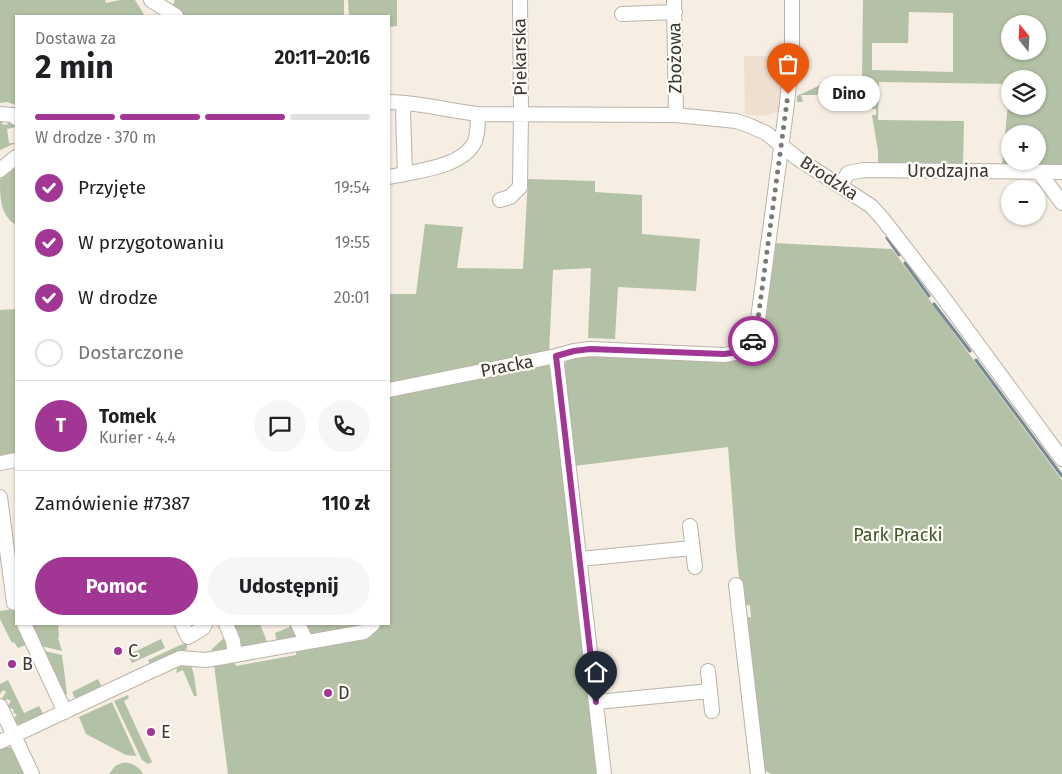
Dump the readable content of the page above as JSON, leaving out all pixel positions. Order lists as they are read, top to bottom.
{
  "streets": {
    "street": [
      "Piekarska",
      "Zbożowa",
      "Urodzajna",
      "Brodzka",
      "Pracka"
    ]
  },
  "crossings": [
    ["Piekarska", "Brodzka"],
    ["Zbożowa", "Brodzka"],
    ["Urodzajna", "Brodzka"],
    ["Brodzka", "Pracka"]
  ],
  "parks": ["Park Pracki"],
  "places": [
    "Dino",
    "C",
    "B",
    "D",
    "E"
  ],
  "north": "top",
  "page": {
    "map_buttons": ["+", "−"],
    "heading": ["2 min", "Dostawa za", "20:11–20:16"],
    "panel": [
      "Tomek",
      "Kurier · 4.4",
      "Zamówienie #7387",
      "110 zł"
    ],
    "bubble": "Dino",
    "bar": "W drodze · 370 m",
    "list": [
      ["Przyjęte", "19:54"],
      ["W przygotowaniu", "19:55"],
      ["W drodze", "20:01"],
      "Dostarczone"
    ],
    "round": "T",
    "buttons": ["Pomoc", "Udostępnij"]
  }
}
